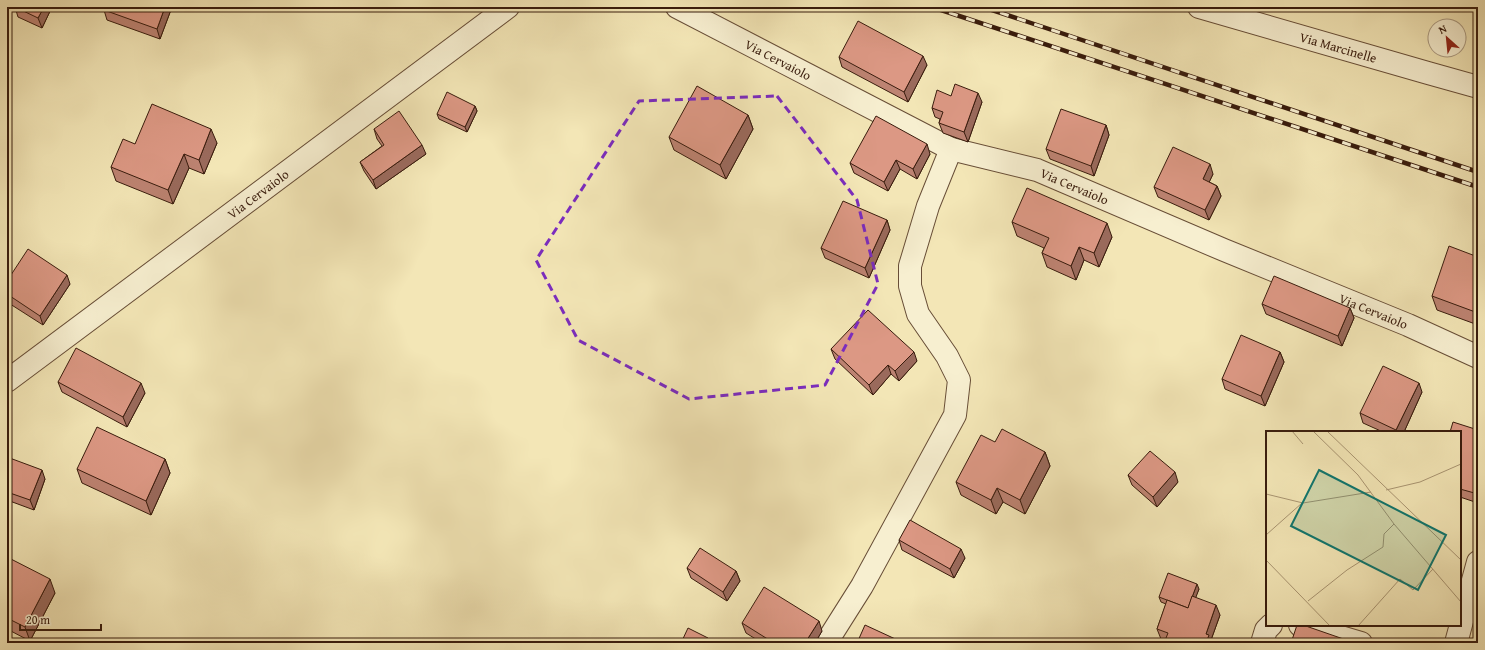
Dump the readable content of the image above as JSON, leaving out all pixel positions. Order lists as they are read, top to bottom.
{
  "streets": {
    "street": ["Via Marcinelle", "Via Cervaiolo"]
  },
  "scale_bar": "20 m",
  "north": "top left"
}
